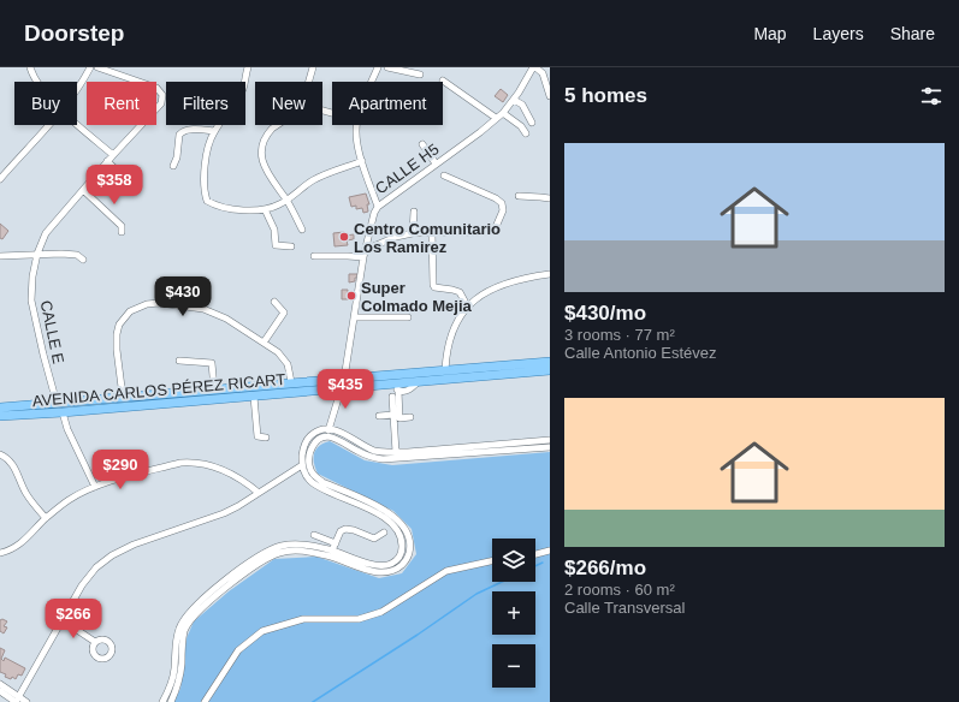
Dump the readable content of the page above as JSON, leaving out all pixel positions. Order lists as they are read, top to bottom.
{
  "streets": {
    "main road": ["AVENIDA CARLOS PÉREZ RICART"],
    "street": ["CALLE H5", "CALLE E"]
  },
  "crossings": [
    ["CALLE H5", "AVENIDA CARLOS PÉREZ RICART"],
    ["CALLE E", "AVENIDA CARLOS PÉREZ RICART"]
  ],
  "places": ["Centro Comunitario Los Ramirez", "Super Colmado Mejia"],
  "page": {
    "header": "Doorstep",
    "nav": ["Map", "Layers", "Share"],
    "heading": "5 homes",
    "chip": [
      "Buy",
      "Rent",
      "Filters",
      "New",
      "Apartment"
    ],
    "list": [
      {
        "name": "$430/mo",
        "note": "3 rooms · 77 m² · Calle Antonio Estévez"
      },
      {
        "name": "$266/mo",
        "note": "2 rooms · 60 m² · Calle Transversal"
      }
    ],
    "price": [
      "$358",
      "$430",
      "$435",
      "$290",
      "$266"
    ],
    "map_buttons": ["+", "−"]
  }
}
